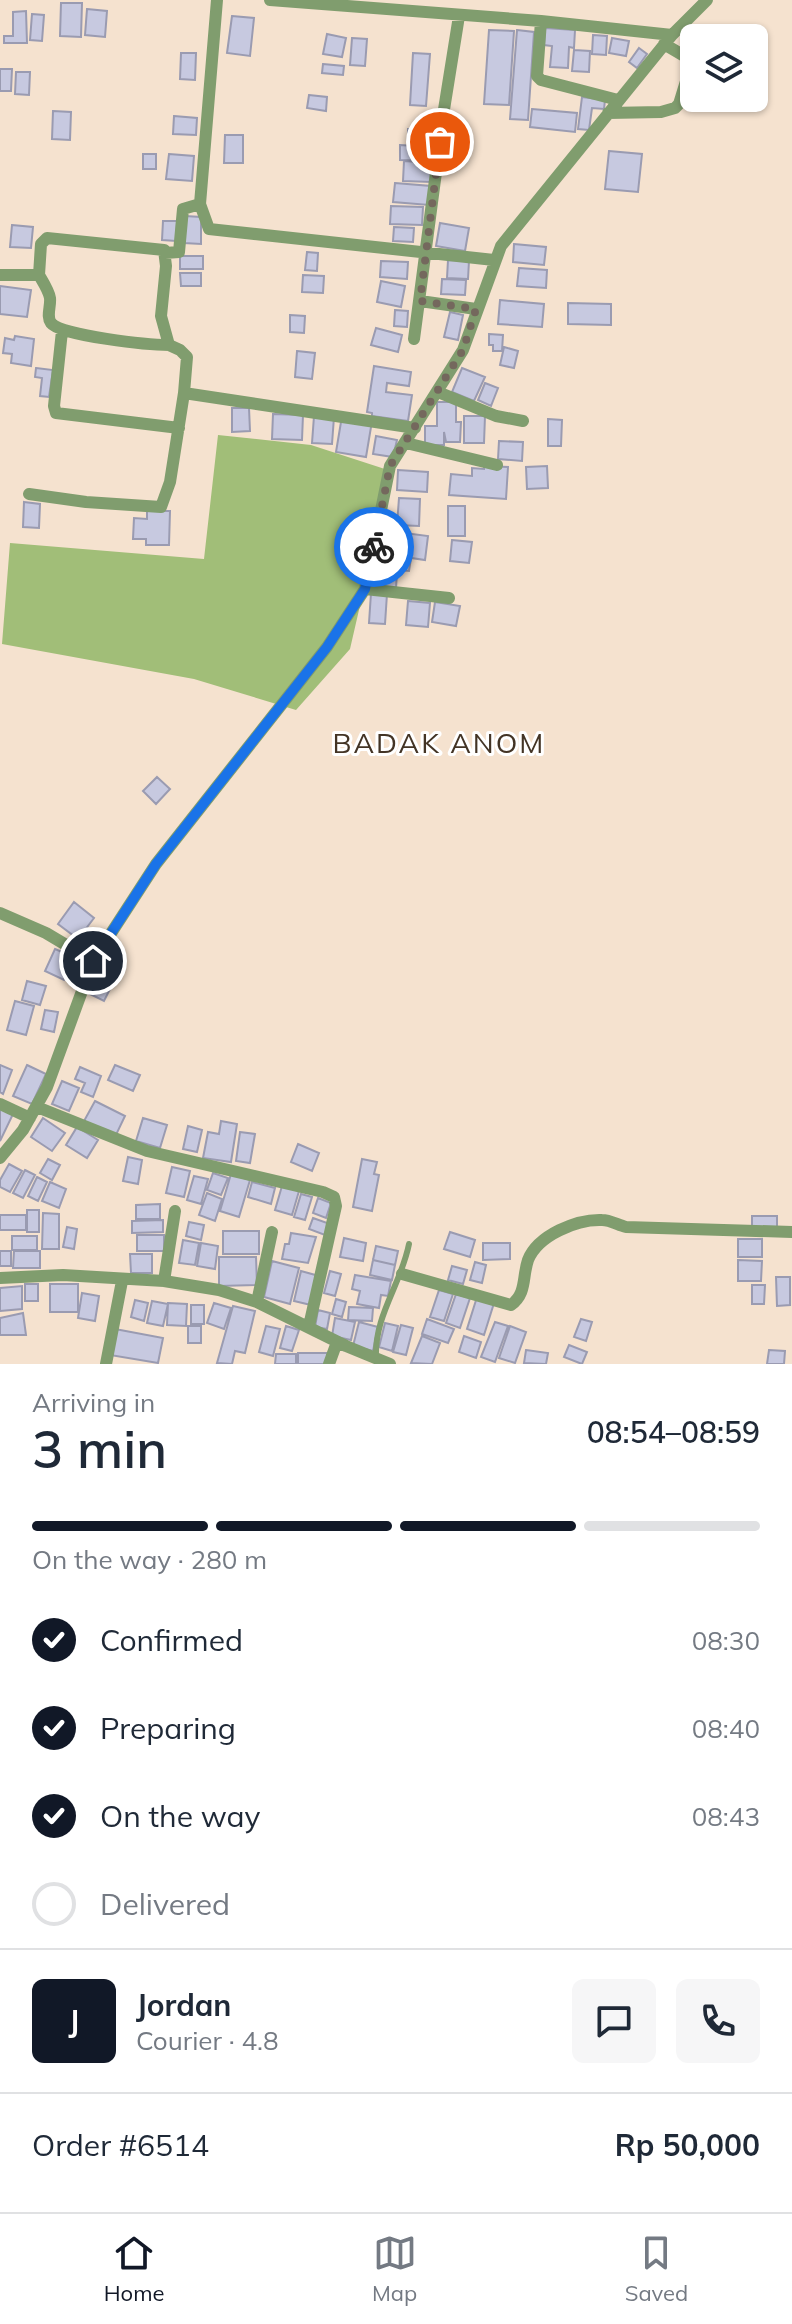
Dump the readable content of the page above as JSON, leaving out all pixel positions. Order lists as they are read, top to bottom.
{
  "districts": ["BADAK ANOM"],
  "page": {
    "heading": ["3 min", "Arriving in", "08:54–08:59"],
    "panel": [
      "Jordan",
      "Courier · 4.8",
      "Order #6514",
      "Rp 50,000"
    ],
    "bar": "On the way · 280 m",
    "list": [
      ["Confirmed", "08:30"],
      ["Preparing", "08:40"],
      ["On the way", "08:43"],
      "Delivered"
    ],
    "round": "J",
    "tabs": ["Home", "Map", "Saved"]
  }
}
